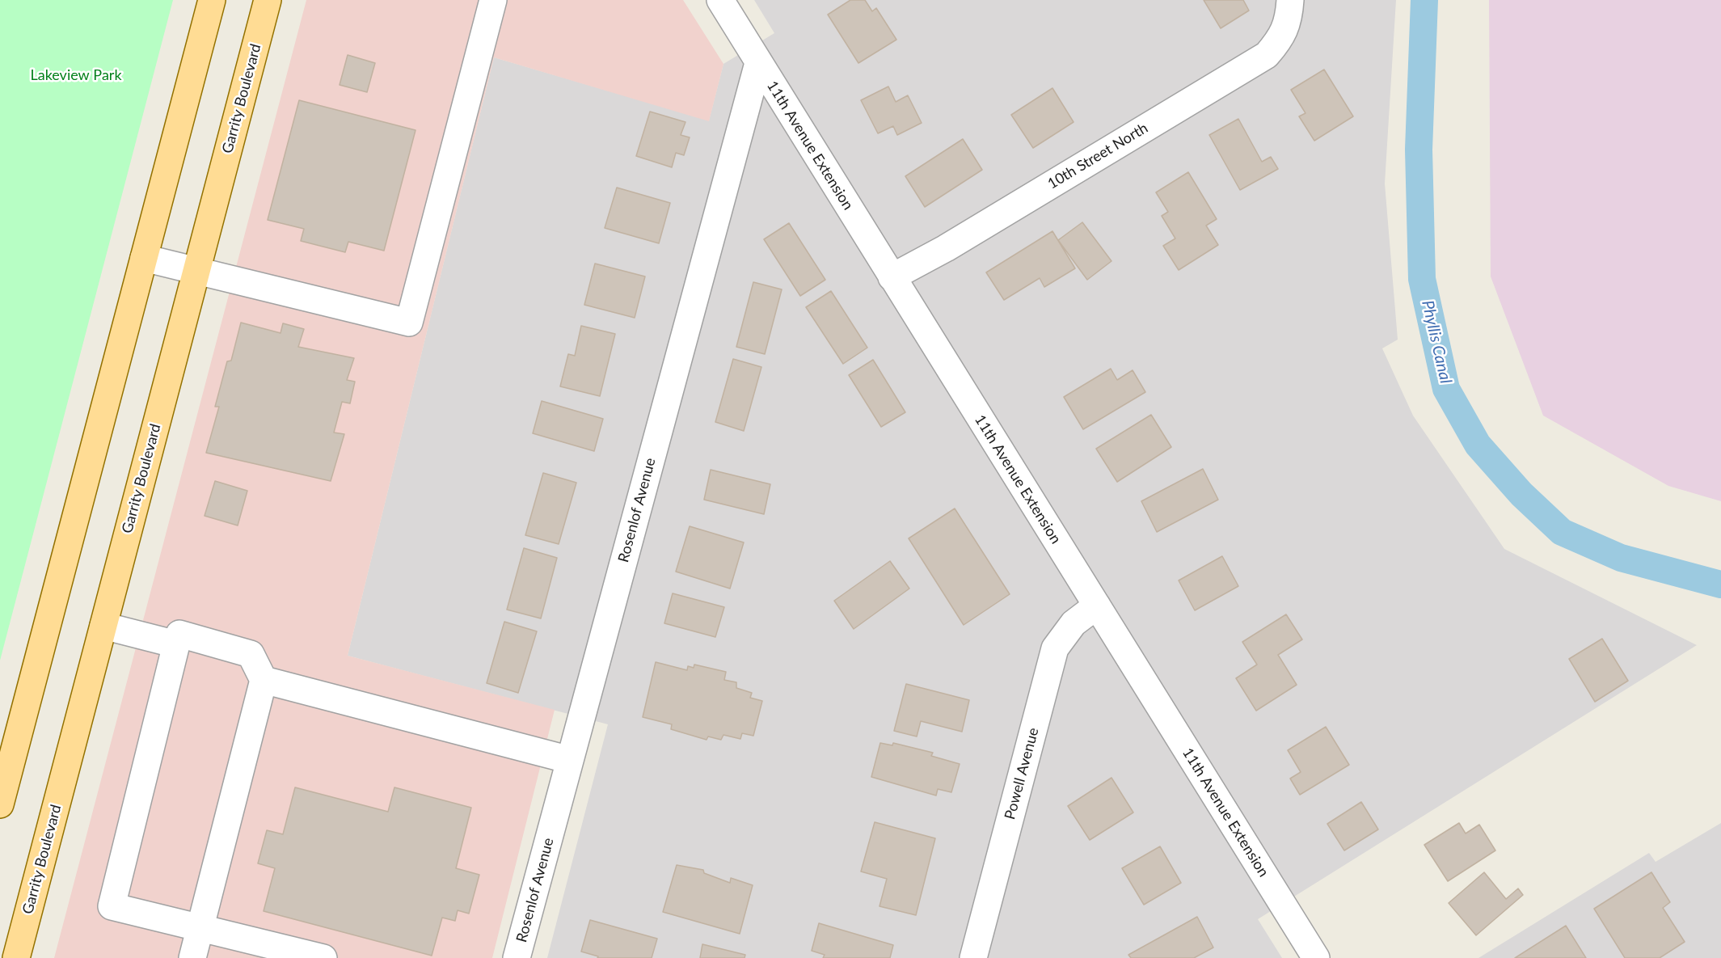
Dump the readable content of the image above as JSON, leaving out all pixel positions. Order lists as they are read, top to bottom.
{
  "streets": {
    "main road": ["Garrity Boulevard"],
    "street": [
      "11th Avenue Extension",
      "10th Street North",
      "Rosenlof Avenue",
      "Powell Avenue"
    ]
  },
  "crossings": [
    ["11th Avenue Extension", "10th Street North"],
    ["11th Avenue Extension", "Rosenlof Avenue"],
    ["11th Avenue Extension", "Powell Avenue"]
  ],
  "water": ["Phyllis Canal"],
  "parks": ["Lakeview Park"]
}
